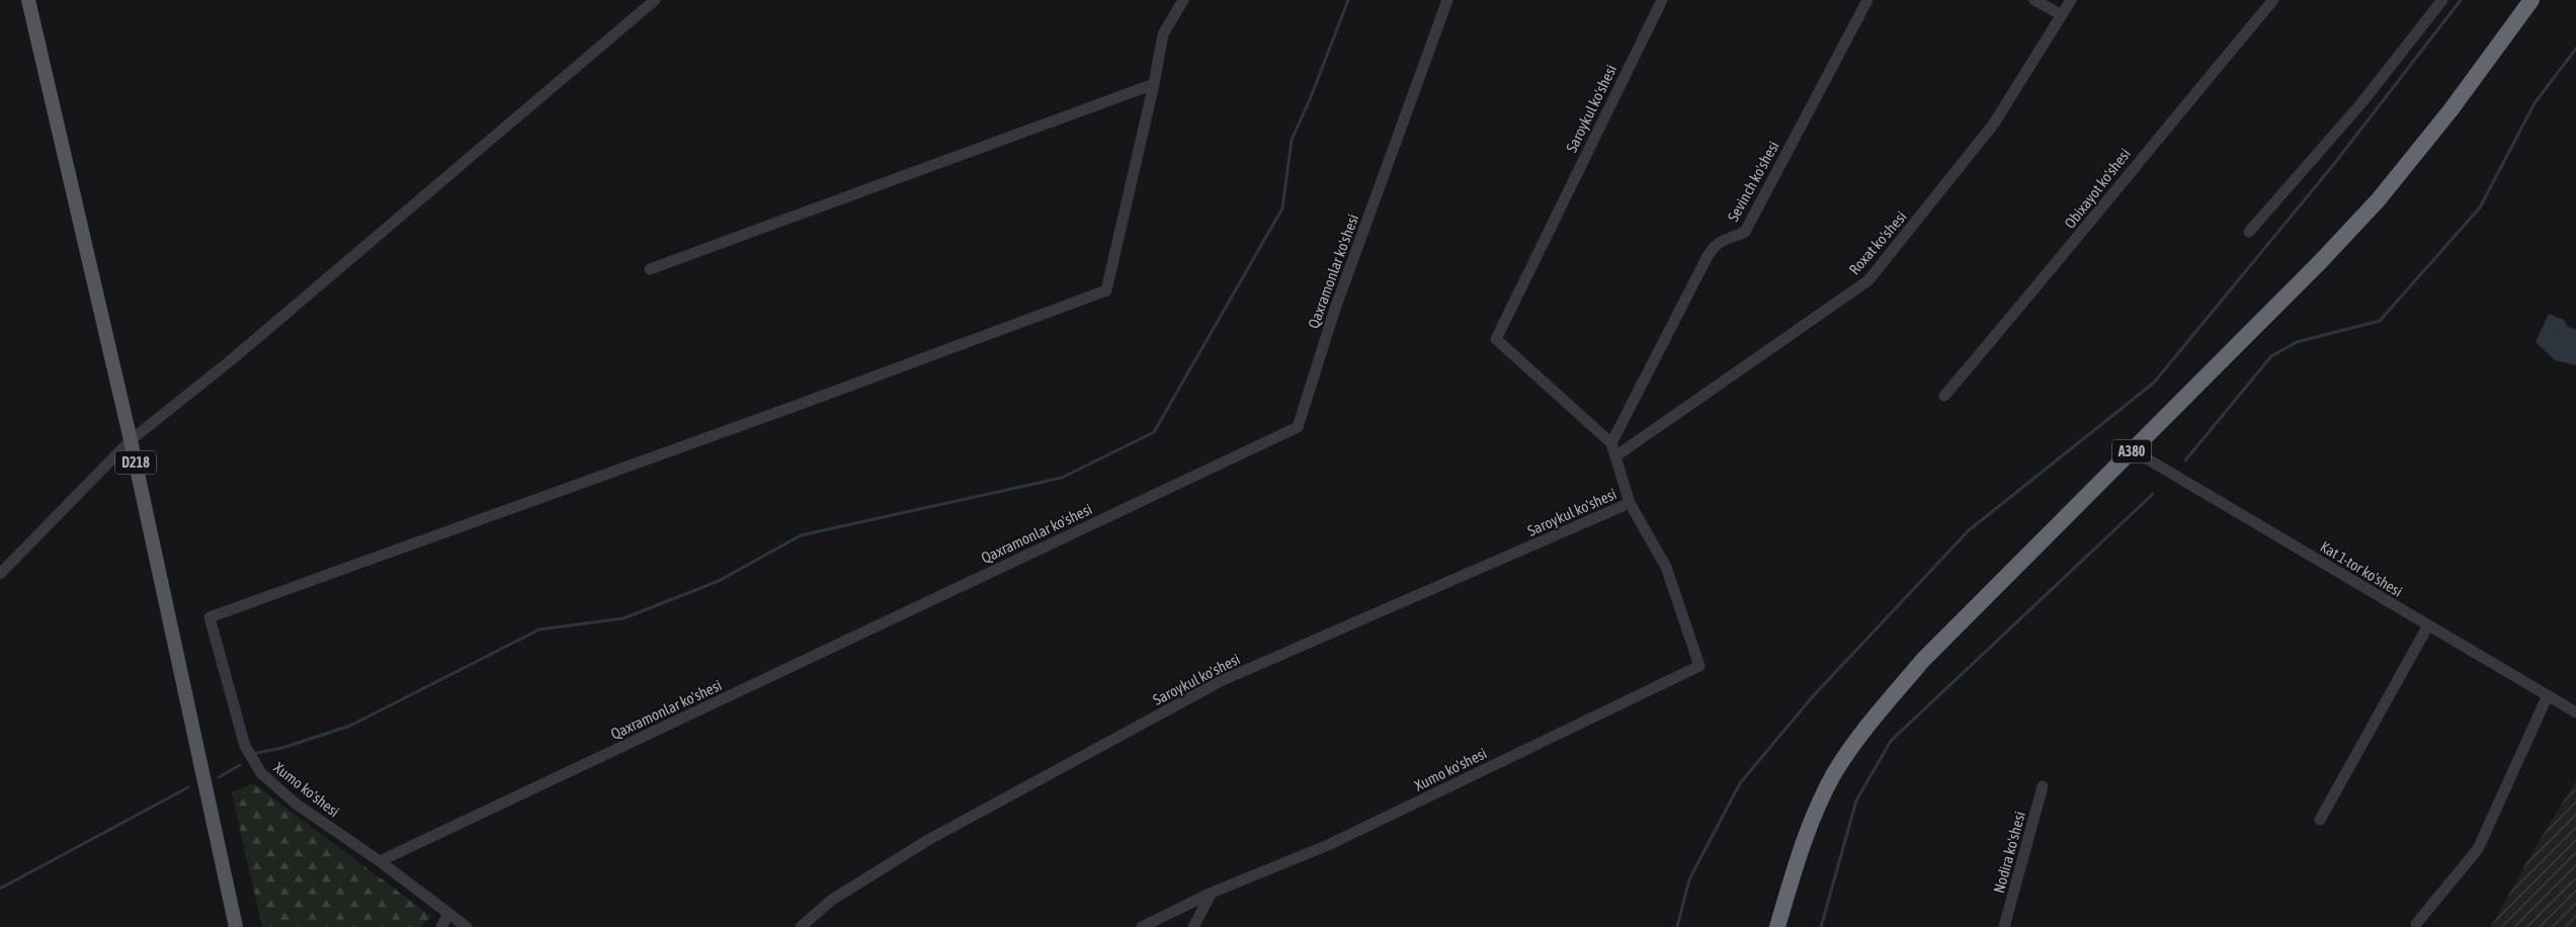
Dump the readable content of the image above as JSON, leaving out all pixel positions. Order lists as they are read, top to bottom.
{
  "streets": {
    "highway": ["A380"],
    "main road": ["D218"],
    "street": [
      "Saroykul ko'shesi",
      "Sevinch ko'shesi",
      "Obixayot ko'shesi",
      "Roxat ko'shesi",
      "Qaxramonlar ko'shesi",
      "Kat 1-tor ko'shesi",
      "Xumo ko'shesi",
      "Nodira ko'shesi"
    ]
  },
  "crossings": [
    ["Saroykul ko'shesi", "Sevinch ko'shesi"],
    ["Saroykul ko'shesi", "Xumo ko'shesi"],
    ["Qaxramonlar ko'shesi", "Xumo ko'shesi"],
    ["A380", "Kat 1-tor ko'shesi"]
  ]
}
